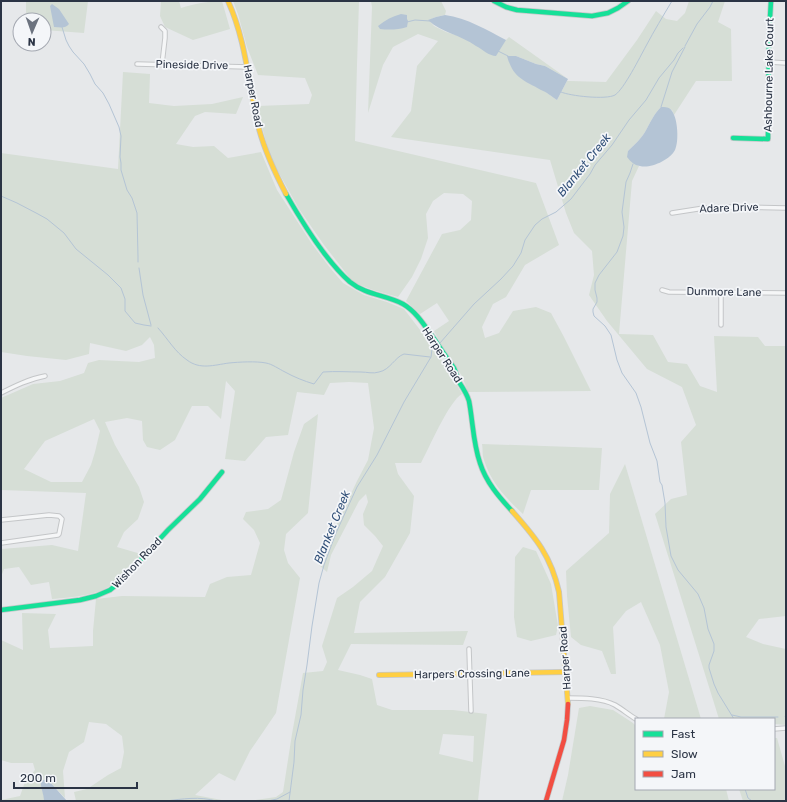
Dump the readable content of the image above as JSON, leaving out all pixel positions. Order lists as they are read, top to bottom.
{
  "streets": {
    "street": [
      "Pineside Drive",
      "Ashbourne Lake Court",
      "Harper Road",
      "Adare Drive",
      "Dunmore Lane",
      "Wishon Road",
      "Harpers Crossing Lane"
    ]
  },
  "crossings": [
    ["Pineside Drive", "Harper Road"],
    ["Harper Road", "Harpers Crossing Lane"]
  ],
  "water": ["Blanket Creek"],
  "legend": ["Fast", "Slow", "Jam"],
  "scale_bar": "200 m",
  "north": "bottom"
}
